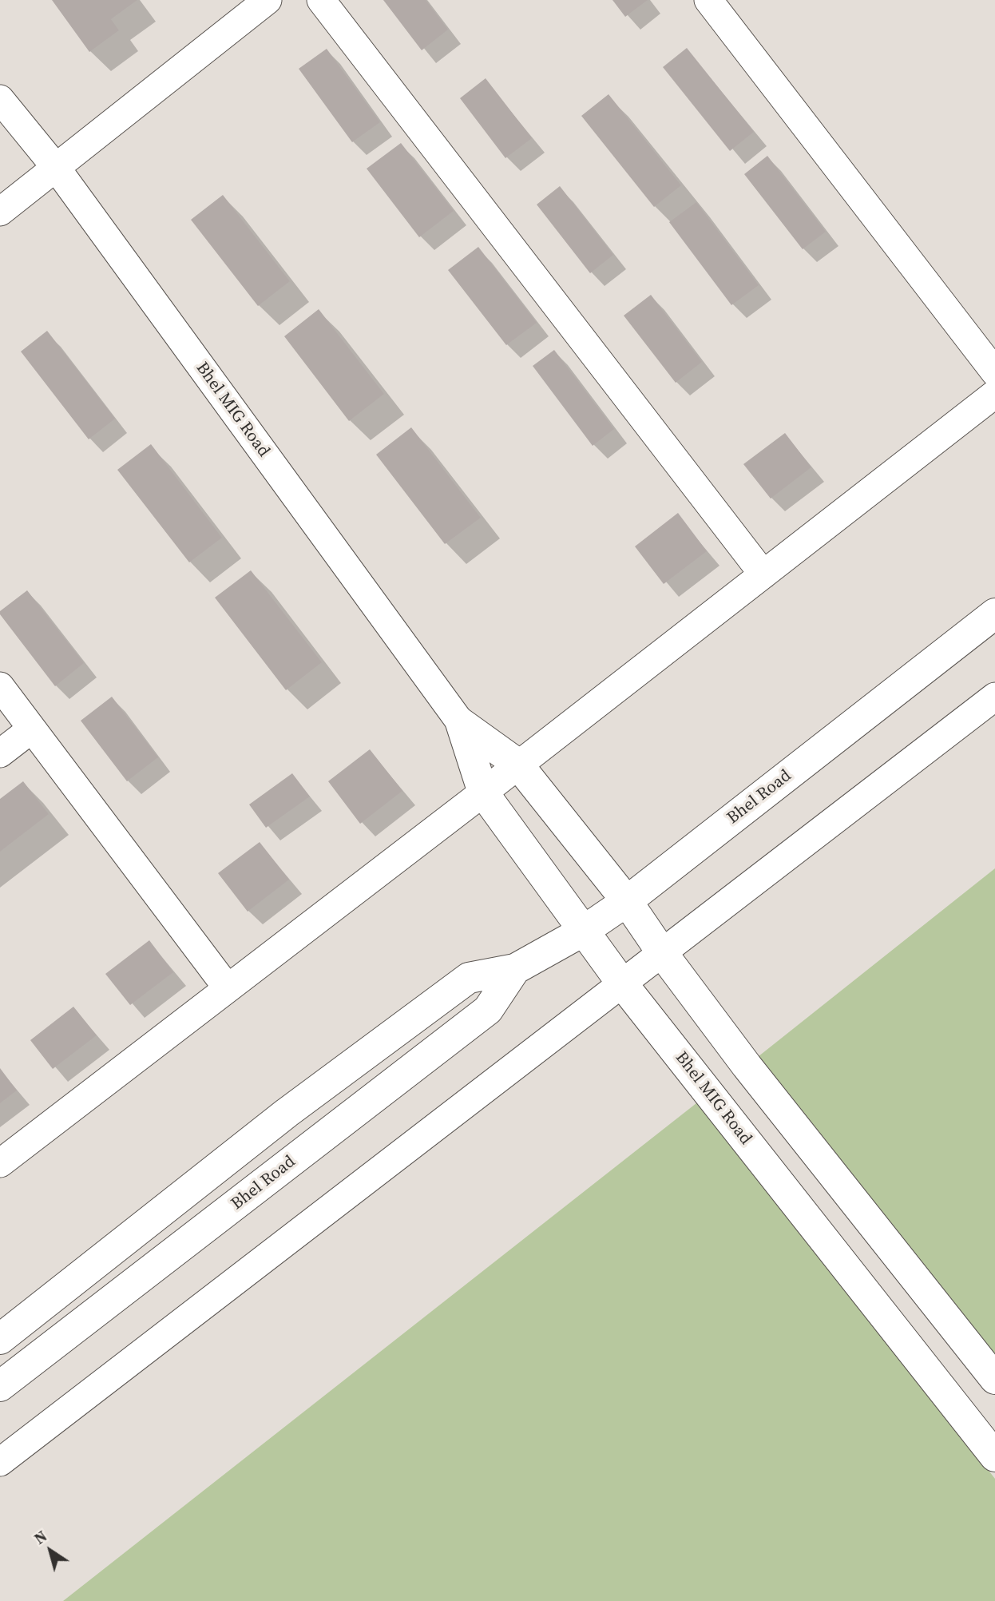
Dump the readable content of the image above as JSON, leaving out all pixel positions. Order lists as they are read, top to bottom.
{
  "streets": {
    "street": ["Bhel MIG Road", "Bhel Road"]
  },
  "crossings": [
    ["Bhel MIG Road", "Bhel Road"]
  ],
  "north": "top left"
}
